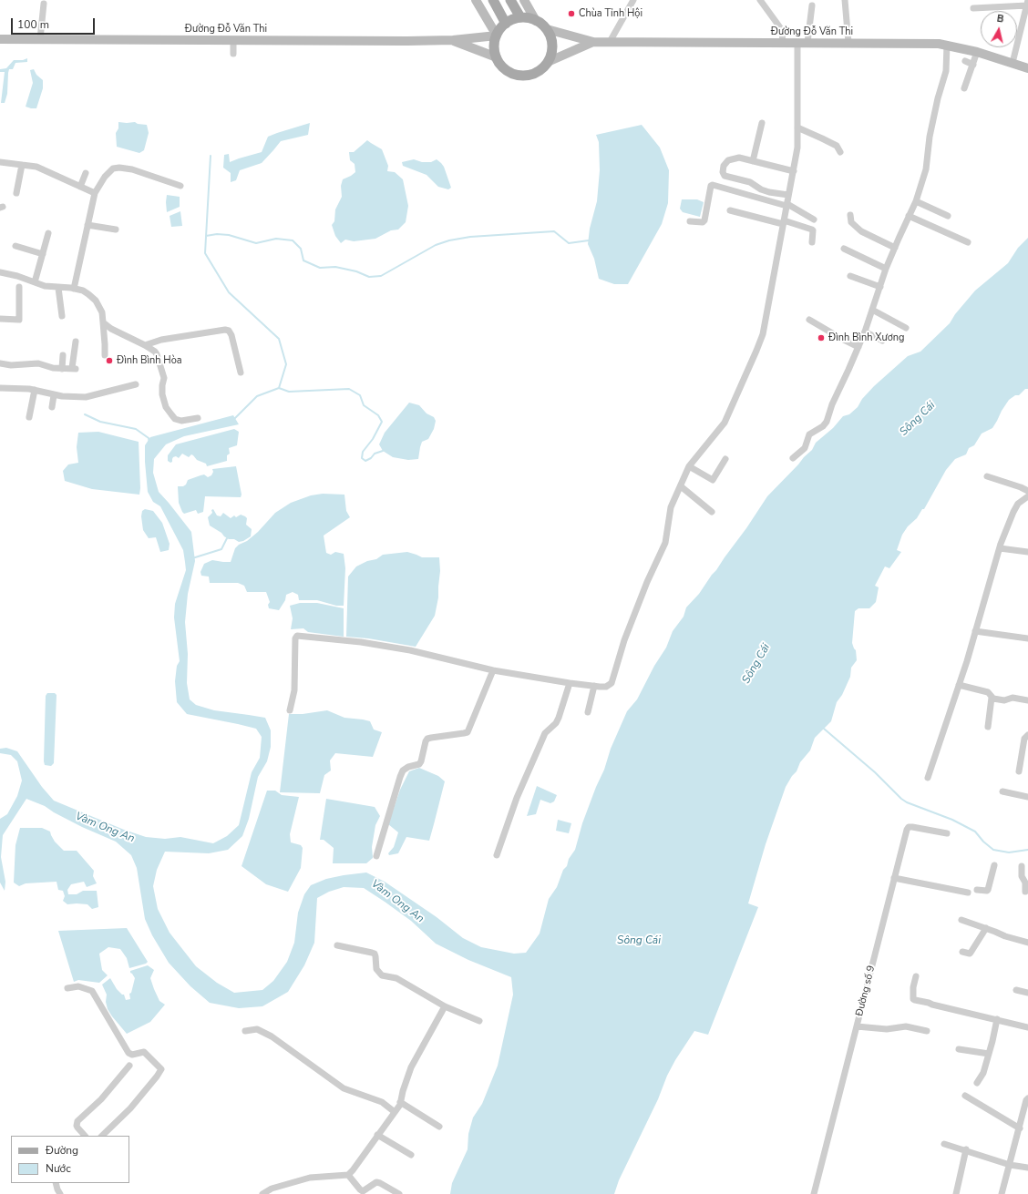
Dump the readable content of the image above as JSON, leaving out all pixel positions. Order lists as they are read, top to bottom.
{
  "streets": {
    "street": ["Đường Đỗ Văn Thi", "Đường số 9"]
  },
  "water": ["Sông Cái", "Vàm Ong An"],
  "places": ["Chùa Tỉnh Hội", "Đình Bình Xương", "Đình Bình Hòa"],
  "legend": ["Đường", "Nước"],
  "scale_bar": "100 m",
  "north": "top"
}
